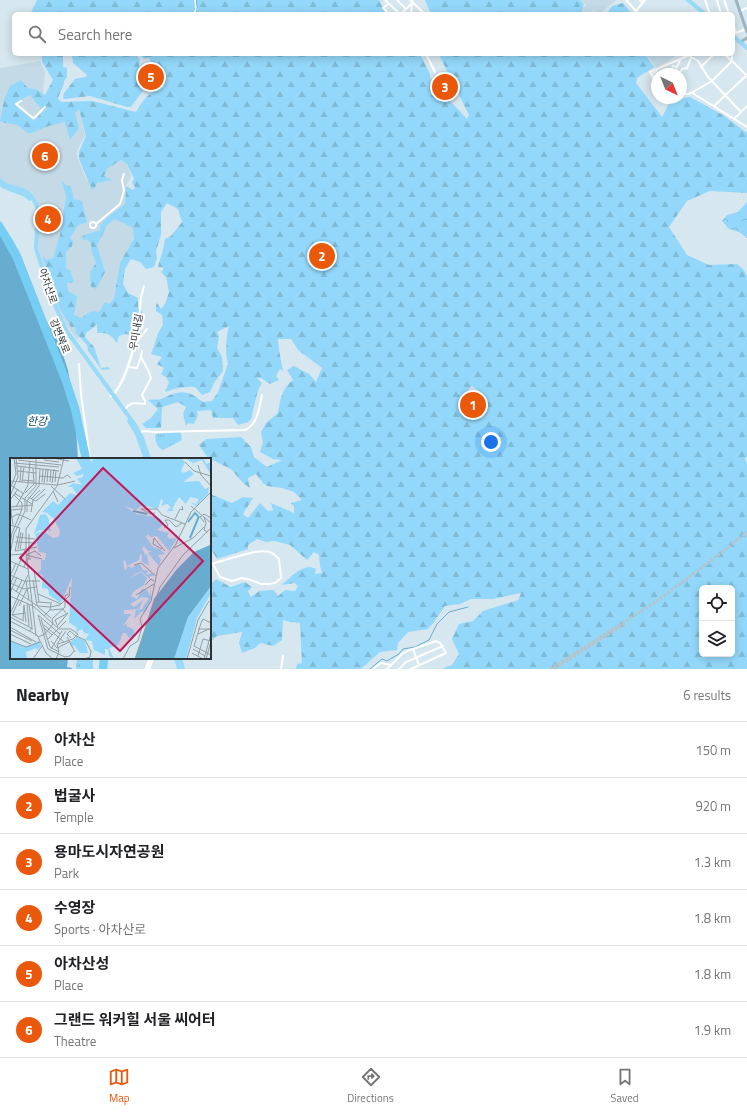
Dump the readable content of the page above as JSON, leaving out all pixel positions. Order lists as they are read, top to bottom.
{
  "streets": {
    "highway": ["강변북로"],
    "main road": ["아차산로"],
    "street": ["우미내길"]
  },
  "crossings": [
    ["아차산로", "우미내길"]
  ],
  "water": ["한강"],
  "north": "bottom right",
  "page": {
    "search": "Search here",
    "pins": [
      "5",
      "3",
      "6",
      "4",
      "2",
      "1"
    ],
    "heading": ["Nearby", "6 results"],
    "list": [
      {
        "mark": "1",
        "name": "아차산",
        "note": "Place",
        "value": "150 m"
      },
      {
        "mark": "2",
        "name": "법굴사",
        "note": "Temple",
        "value": "920 m"
      },
      {
        "mark": "3",
        "name": "용마도시자연공원",
        "note": "Park",
        "value": "1.3 km"
      },
      {
        "mark": "4",
        "name": "수영장",
        "note": "Sports · 아차산로",
        "value": "1.8 km"
      },
      {
        "mark": "5",
        "name": "아차산성",
        "note": "Place",
        "value": "1.8 km"
      },
      {
        "mark": "6",
        "name": "그랜드 워커힐 서울 씨어터",
        "note": "Theatre",
        "value": "1.9 km"
      }
    ],
    "nav": ["Map", "Directions", "Saved"]
  }
}
